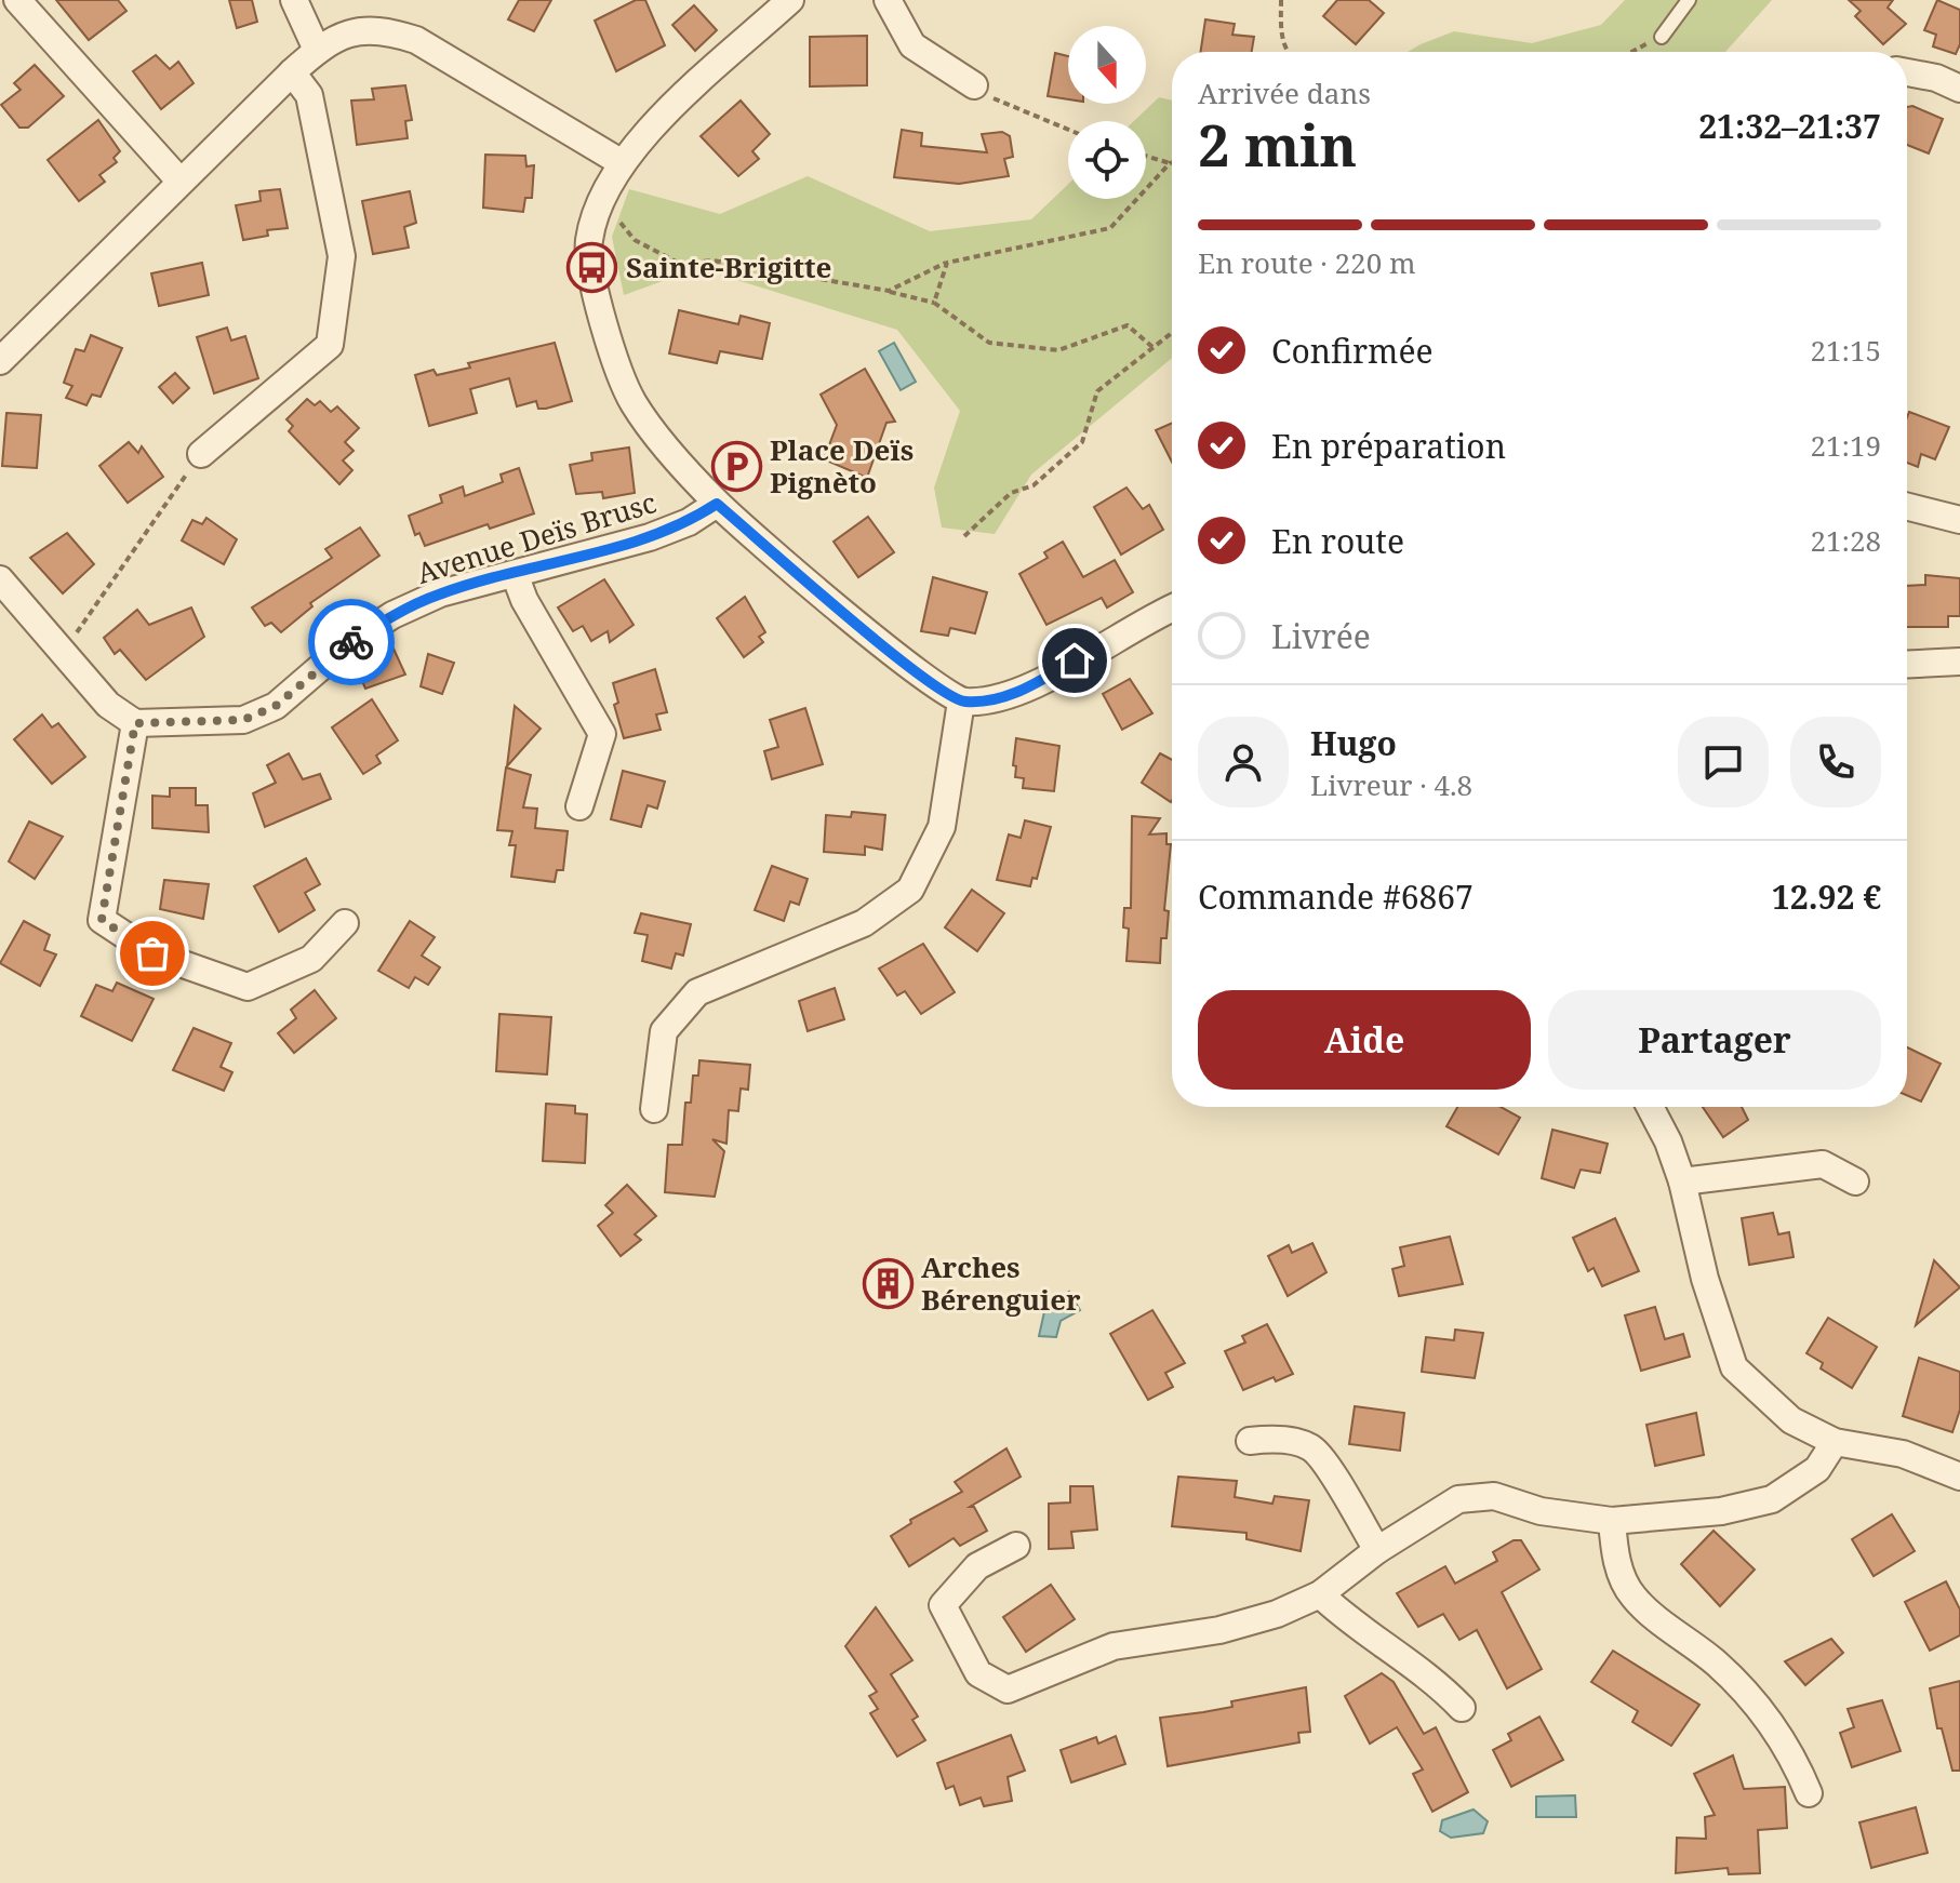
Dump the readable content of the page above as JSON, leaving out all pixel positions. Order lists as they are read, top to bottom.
{
  "streets": {
    "street": ["Avenue Deïs Brusc"]
  },
  "places": {
    "bus stop": ["Sainte-Brigitte"],
    "parking": ["Place Deïs Pignèto"],
    "building": ["Arches Bérenguier"]
  },
  "north": "bottom",
  "page": {
    "heading": ["2 min", "Arrivée dans", "21:32–21:37"],
    "panel": [
      "Hugo",
      "Livreur · 4.8",
      "Commande #6867",
      "12.92 €"
    ],
    "bar": "En route · 220 m",
    "list": [
      ["Confirmée", "21:15"],
      ["En préparation", "21:19"],
      ["En route", "21:28"],
      "Livrée"
    ],
    "buttons": ["Aide", "Partager"]
  }
}
